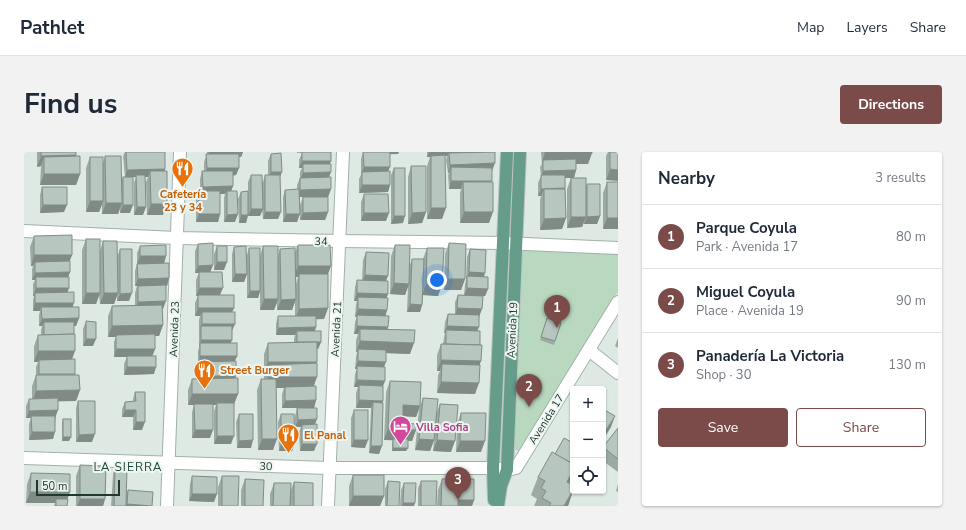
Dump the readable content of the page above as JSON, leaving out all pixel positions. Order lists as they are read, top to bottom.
{
  "streets": {
    "main road": ["Avenida 19"],
    "street": [
      "34",
      "Avenida 23",
      "Avenida 21",
      "Avenida 17",
      "30"
    ]
  },
  "crossings": [
    ["34", "Avenida 23"],
    ["34", "Avenida 21"],
    ["34", "Avenida 19"],
    ["Avenida 23", "30"],
    ["Avenida 21", "30"],
    ["Avenida 19", "Avenida 17"],
    ["Avenida 19", "30"],
    ["Avenida 17", "30"]
  ],
  "districts": ["LA SIERRA"],
  "places": {
    "restaurant": ["Cafetería 23 y 34", "Street Burger", "El Panal"],
    "hotel": ["Villa Sofia"]
  },
  "scale_bar": "50 m",
  "page": {
    "header": "Pathlet",
    "nav": ["Map", "Layers", "Share"],
    "title": "Find us",
    "buttons": [
      "Directions",
      ["Save", "Share"]
    ],
    "heading": ["Nearby", "3 results"],
    "list": [
      {
        "mark": "1",
        "name": "Parque Coyula",
        "note": "Park · Avenida 17",
        "value": "80 m"
      },
      {
        "mark": "2",
        "name": "Miguel Coyula",
        "note": "Place · Avenida 19",
        "value": "90 m"
      },
      {
        "mark": "3",
        "name": "Panadería La Victoria",
        "note": "Shop · 30",
        "value": "130 m"
      }
    ],
    "pins": ["1", "2", "3"],
    "map_buttons": ["+", "−"],
    "scale": "50 m"
  }
}
